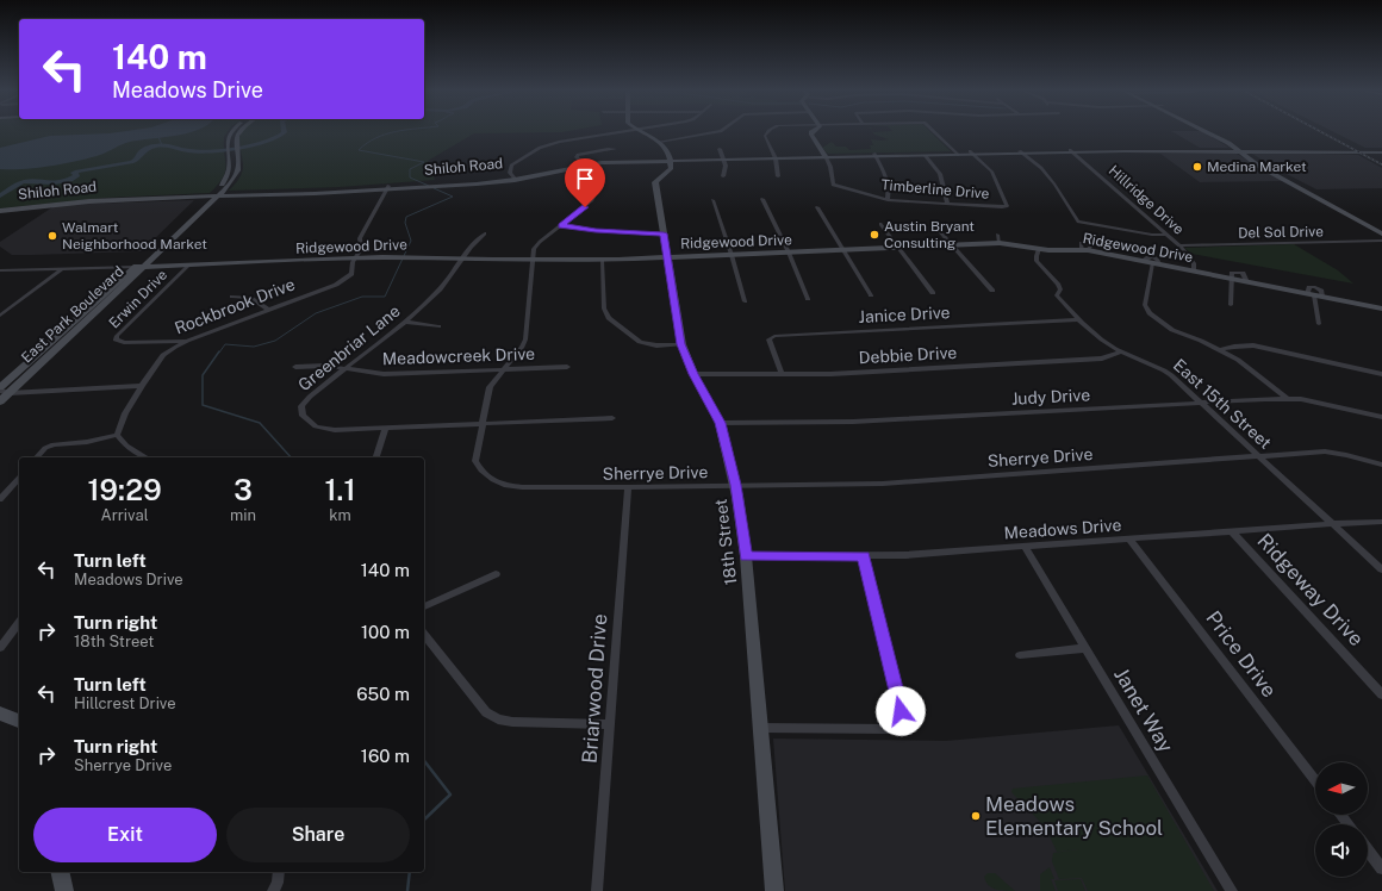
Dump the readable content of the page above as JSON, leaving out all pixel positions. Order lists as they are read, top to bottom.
{
  "streets": {
    "main road": [
      "Shiloh Road",
      "Timberline Drive",
      "Ridgewood Drive",
      "East Park Boulevard",
      "18th Street"
    ],
    "street": [
      "Hillridge Drive",
      "Del Sol Drive",
      "Erwin Drive",
      "Rockbrook Drive",
      "Janice Drive",
      "Greenbriar Lane",
      "Debbie Drive",
      "Meadowcreek Drive",
      "Judy Drive",
      "East 15th Street",
      "Sherrye Drive",
      "Meadows Drive",
      "Ridgeway Drive",
      "Price Drive",
      "Briarwood Drive",
      "Janet Way"
    ]
  },
  "crossings": [
    ["Shiloh Road", "Timberline Drive"],
    ["Shiloh Road", "Hillridge Drive"],
    ["Shiloh Road", "Rockbrook Drive"],
    ["Shiloh Road", "East Park Boulevard"],
    ["Shiloh Road", "Sherrye Drive"],
    ["Shiloh Road", "18th Street"],
    ["Hillridge Drive", "Del Sol Drive"],
    ["Hillridge Drive", "Ridgewood Drive"],
    ["Ridgewood Drive", "Erwin Drive"],
    ["Ridgewood Drive", "Rockbrook Drive"],
    ["Ridgewood Drive", "East Park Boulevard"],
    ["Ridgewood Drive", "Greenbriar Lane"],
    ["Ridgewood Drive", "East 15th Street"],
    ["Ridgewood Drive", "Sherrye Drive"],
    ["Ridgewood Drive", "18th Street"],
    ["Erwin Drive", "Rockbrook Drive"],
    ["Janice Drive", "Debbie Drive"],
    ["Janice Drive", "East 15th Street"],
    ["Greenbriar Lane", "Meadowcreek Drive"],
    ["Greenbriar Lane", "Sherrye Drive"],
    ["Debbie Drive", "East 15th Street"],
    ["Debbie Drive", "18th Street"],
    ["Meadowcreek Drive", "Sherrye Drive"],
    ["Judy Drive", "East 15th Street"],
    ["Judy Drive", "18th Street"],
    ["East 15th Street", "Sherrye Drive"],
    ["East 15th Street", "Meadows Drive"],
    ["Sherrye Drive", "18th Street"],
    ["Sherrye Drive", "Briarwood Drive"],
    ["Meadows Drive", "18th Street"],
    ["Meadows Drive", "Ridgeway Drive"],
    ["Meadows Drive", "Price Drive"],
    ["Meadows Drive", "Janet Way"]
  ],
  "places": [
    "Medina Market",
    "Austin Bryant Consulting",
    "Walmart Neighborhood Market",
    "Meadows Elementary School"
  ],
  "north": "left",
  "page": {
    "turn": ["140 m", "Meadows Drive"],
    "eta": [
      "19:29",
      "Arrival",
      "3",
      "min",
      "1.1",
      "km"
    ],
    "list": [
      {
        "name": "Turn left",
        "note": "Meadows Drive",
        "value": "140 m"
      },
      {
        "name": "Turn right",
        "note": "18th Street",
        "value": "100 m"
      },
      {
        "name": "Turn left",
        "note": "Hillcrest Drive",
        "value": "650 m"
      },
      {
        "name": "Turn right",
        "note": "Sherrye Drive",
        "value": "160 m"
      }
    ],
    "buttons": ["Exit", "Share"]
  }
}
